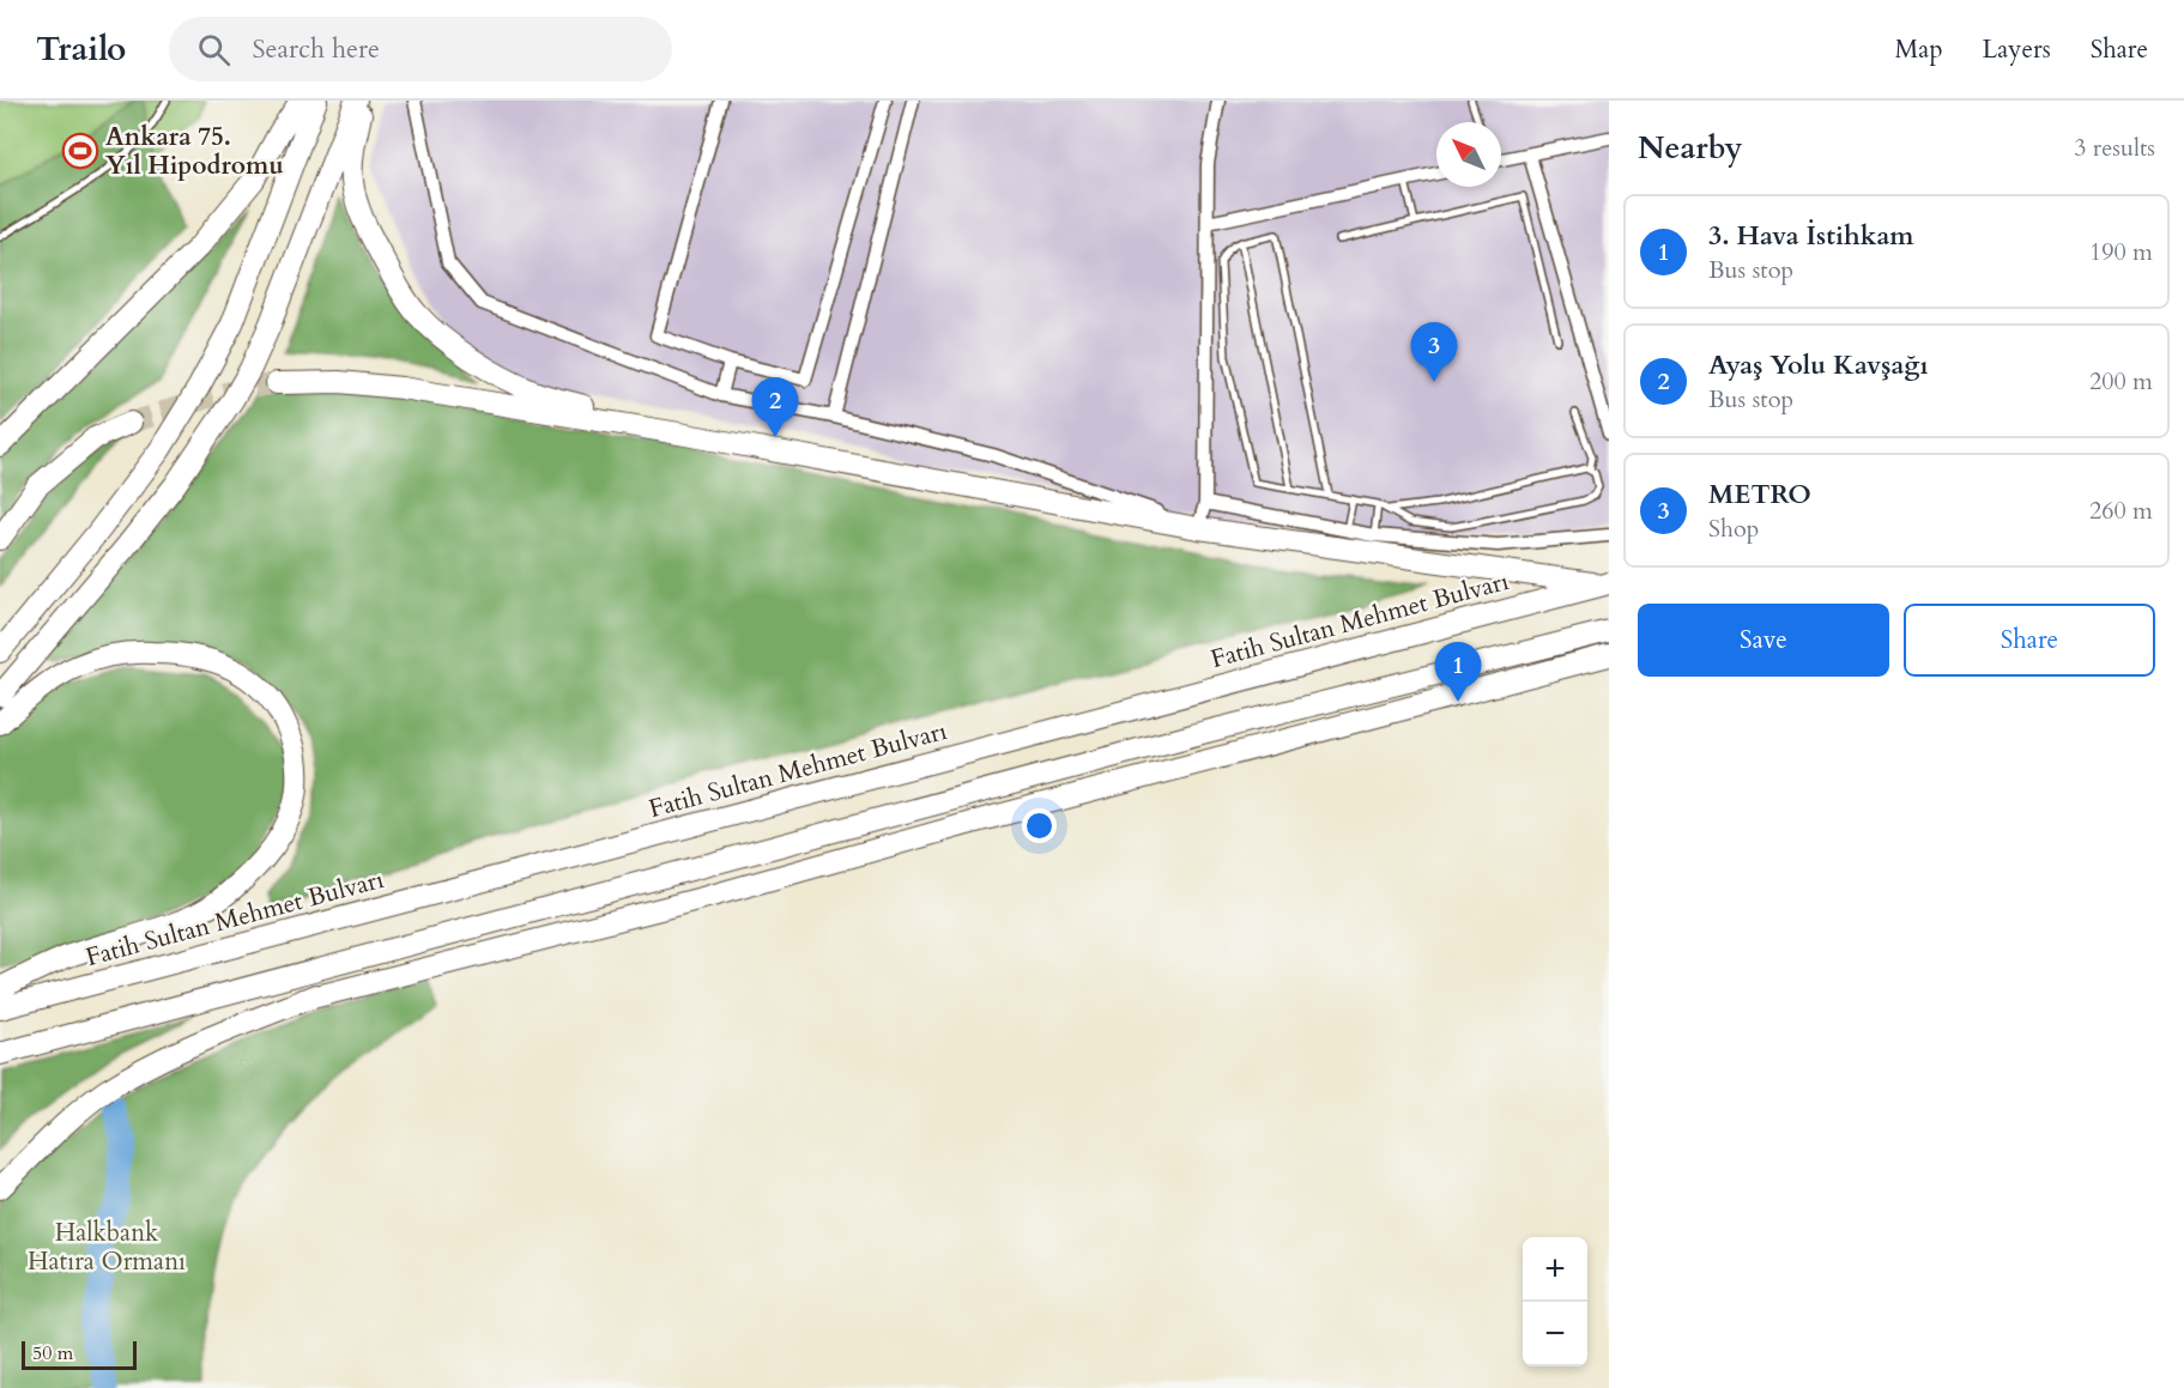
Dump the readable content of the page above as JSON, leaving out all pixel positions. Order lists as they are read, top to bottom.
{
  "streets": {
    "highway": ["Fatih Sultan Mehmet Bulvarı"]
  },
  "parks": ["Halkbank Hatıra Ormanı"],
  "places": {
    "sports": ["Ankara 75. Yıl Hipodromu"]
  },
  "scale_bar": "50 m",
  "north": "top left",
  "page": {
    "header": "Trailo",
    "search": "Search here",
    "nav": ["Map", "Layers", "Share"],
    "heading": ["Nearby", "3 results"],
    "list": [
      {
        "mark": "1",
        "name": "3. Hava İstihkam",
        "note": "Bus stop",
        "value": "190 m"
      },
      {
        "mark": "2",
        "name": "Ayaş Yolu Kavşağı",
        "note": "Bus stop",
        "value": "200 m"
      },
      {
        "mark": "3",
        "name": "METRO",
        "note": "Shop",
        "value": "260 m"
      }
    ],
    "pins": ["3", "2", "1"],
    "buttons": ["Save", "Share"],
    "map_buttons": ["+", "−"],
    "scale": "50 m"
  }
}
